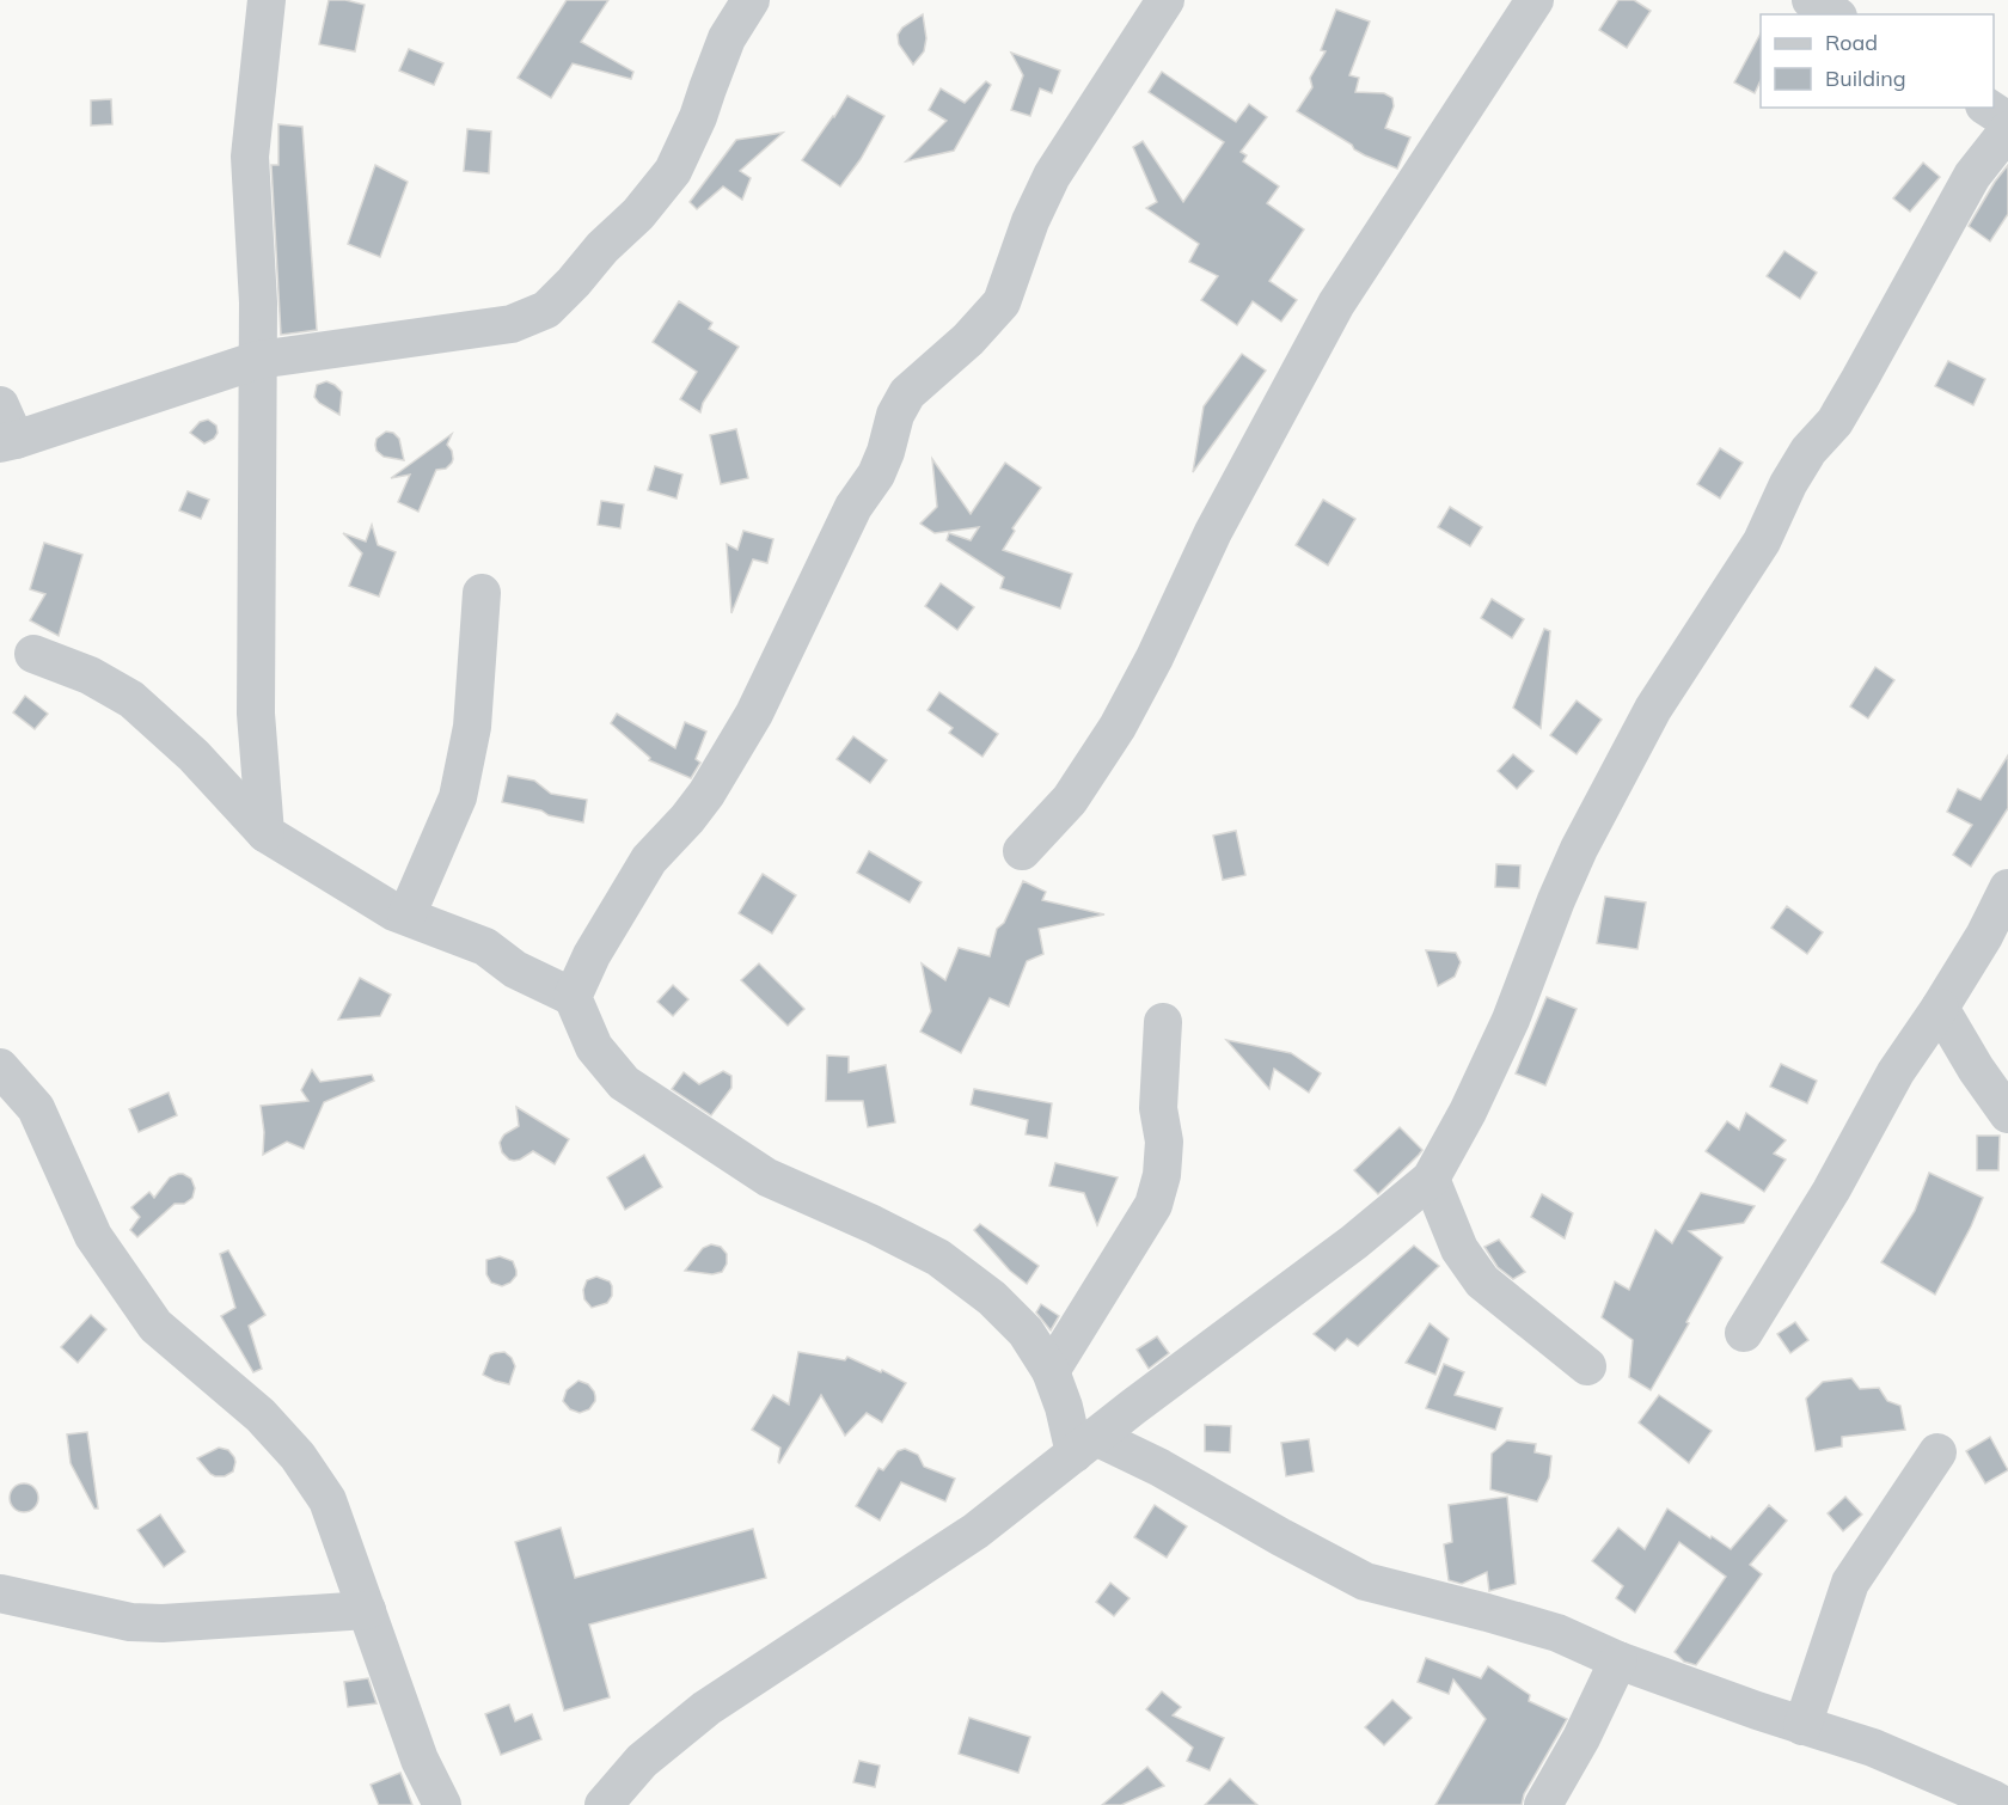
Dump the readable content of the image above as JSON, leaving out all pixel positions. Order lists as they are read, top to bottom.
{
  "legend": ["Road", "Building"]
}
